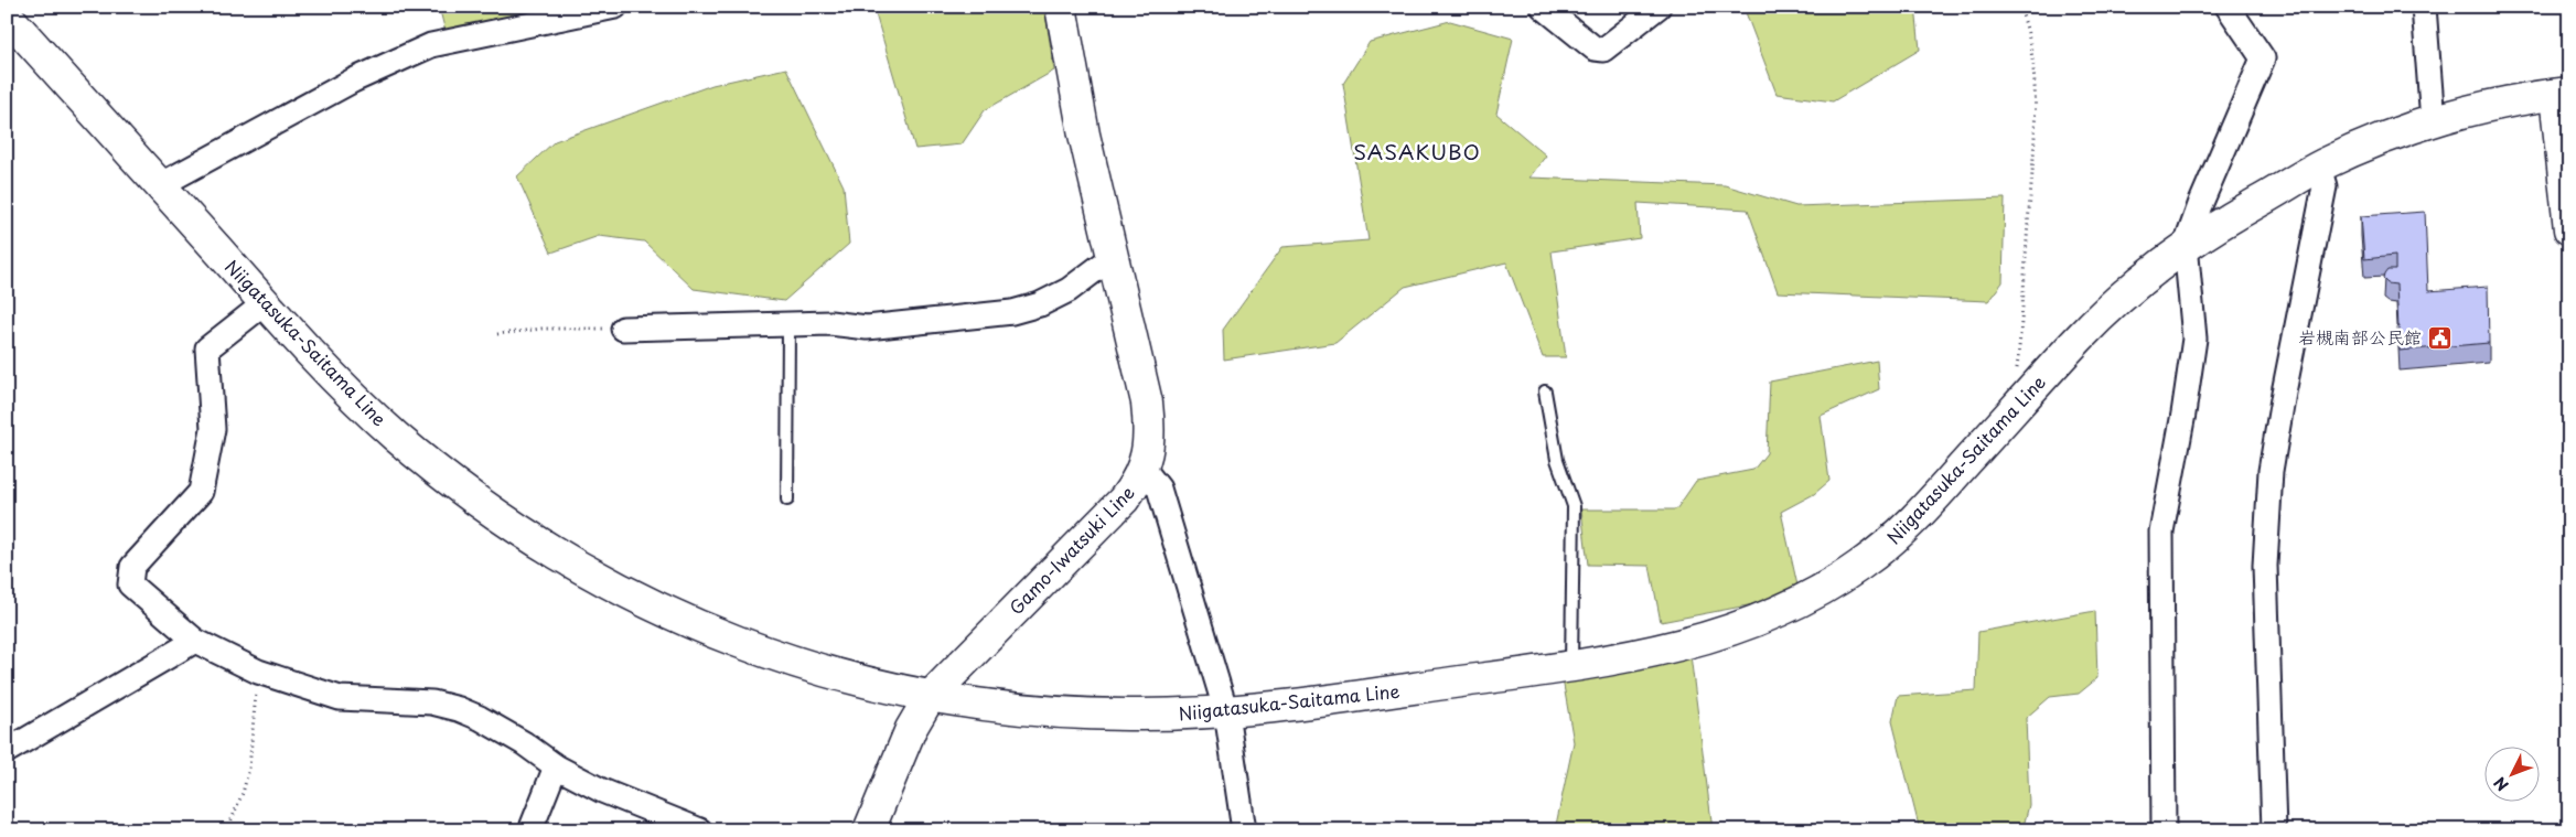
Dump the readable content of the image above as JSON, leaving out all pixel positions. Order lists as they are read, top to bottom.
{
  "streets": {
    "main road": ["Niigatasuka-Saitama Line", "Gamo-Iwatsuki Line"]
  },
  "crossings": [
    ["Niigatasuka-Saitama Line", "Gamo-Iwatsuki Line"]
  ],
  "districts": ["SASAKUBO"],
  "places": {
    "public building": ["岩槻南部公民館"]
  },
  "north": "bottom left"
}
